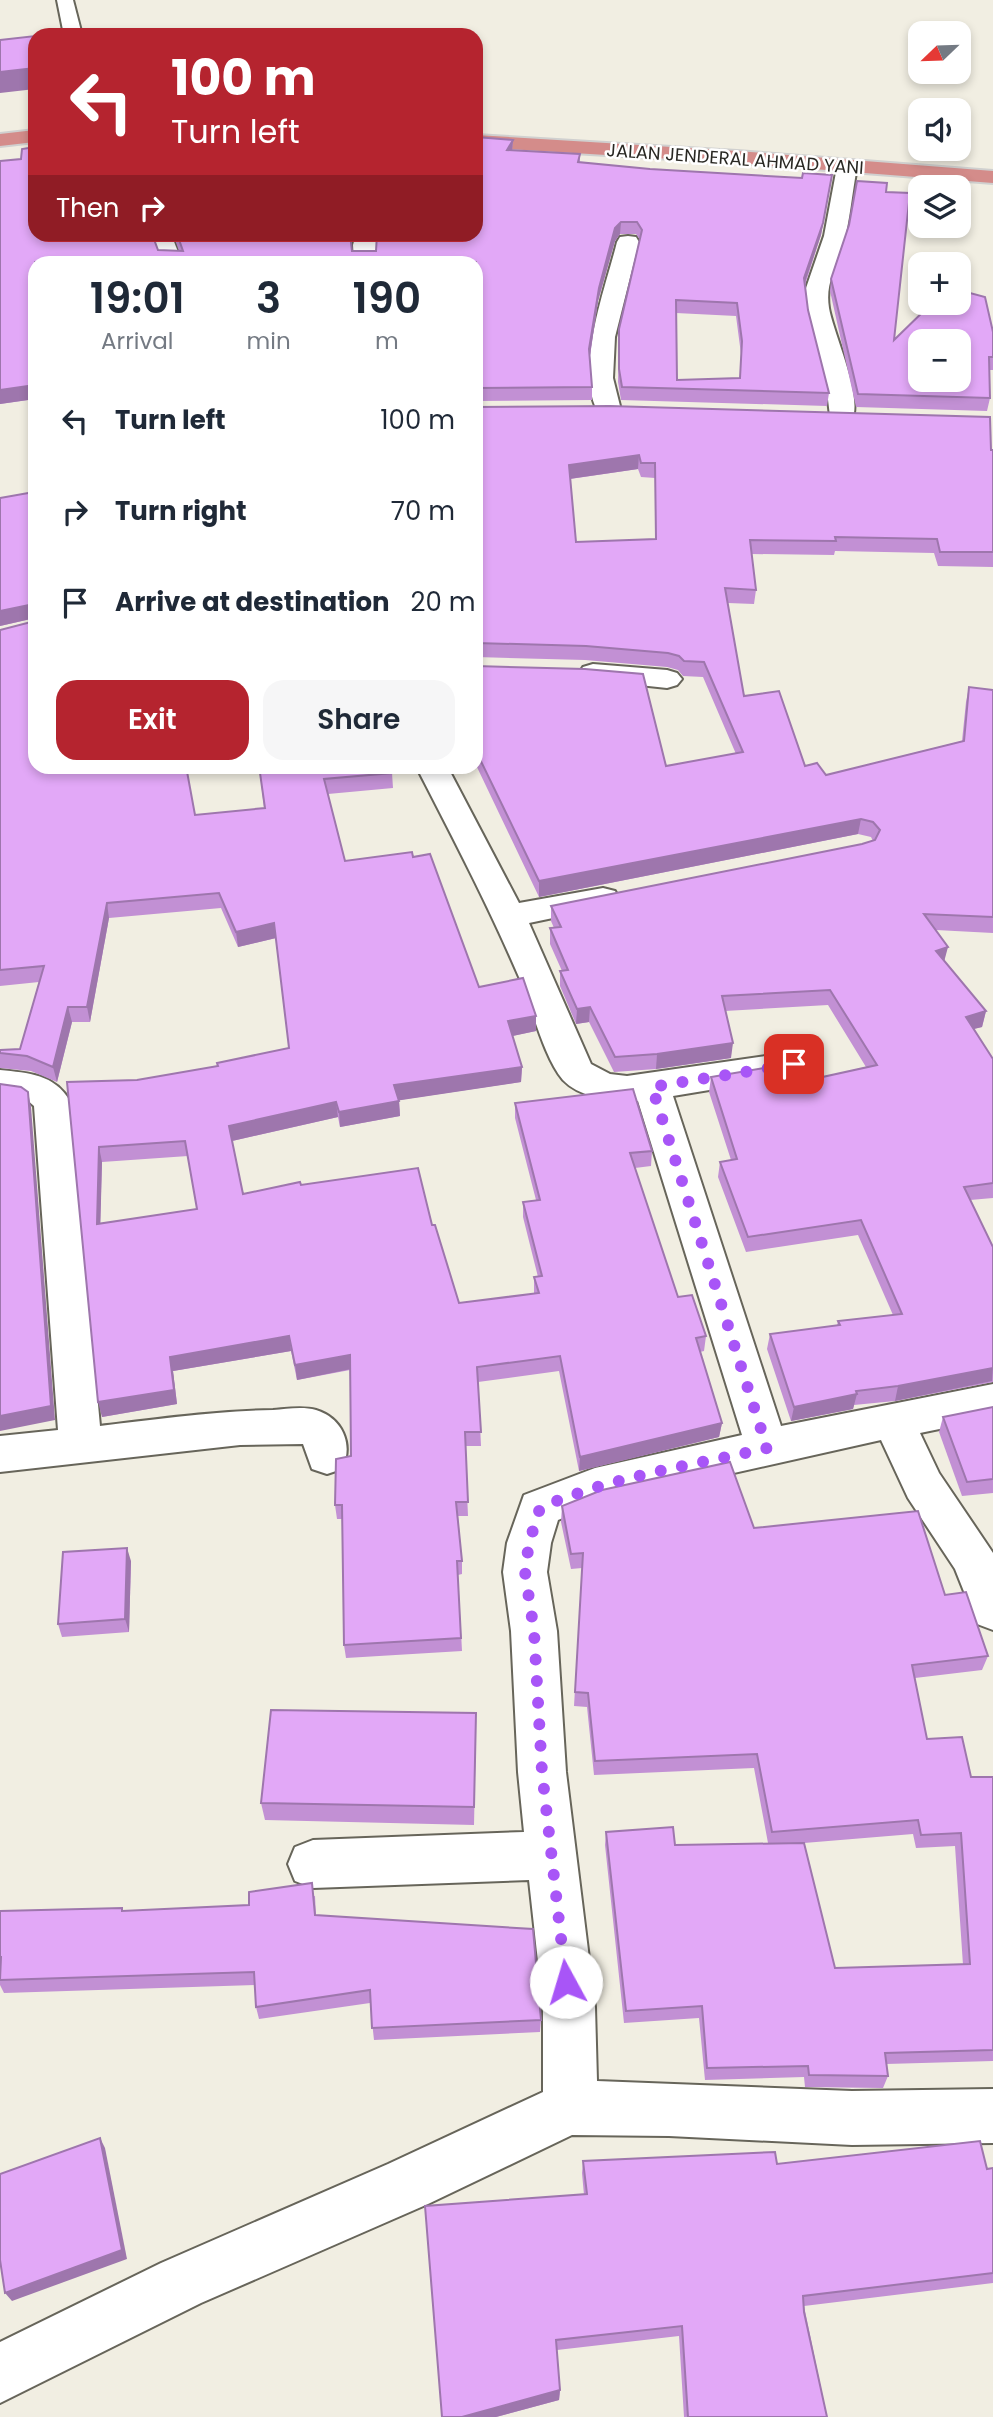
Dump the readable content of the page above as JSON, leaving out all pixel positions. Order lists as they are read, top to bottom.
{
  "streets": {
    "highway": ["JALAN JENDERAL AHMAD YANI"]
  },
  "north": "bottom left",
  "page": {
    "map_buttons": ["+", "−"],
    "turn": ["100 m", "Turn left"],
    "then": "Then",
    "eta": [
      "19:01",
      "Arrival",
      "3",
      "min",
      "190",
      "m"
    ],
    "list": [
      {
        "name": "Turn left",
        "value": "100 m"
      },
      {
        "name": "Turn right",
        "value": "70 m"
      },
      {
        "name": "Arrive at destination",
        "value": "20 m"
      }
    ],
    "buttons": ["Exit", "Share"]
  }
}
